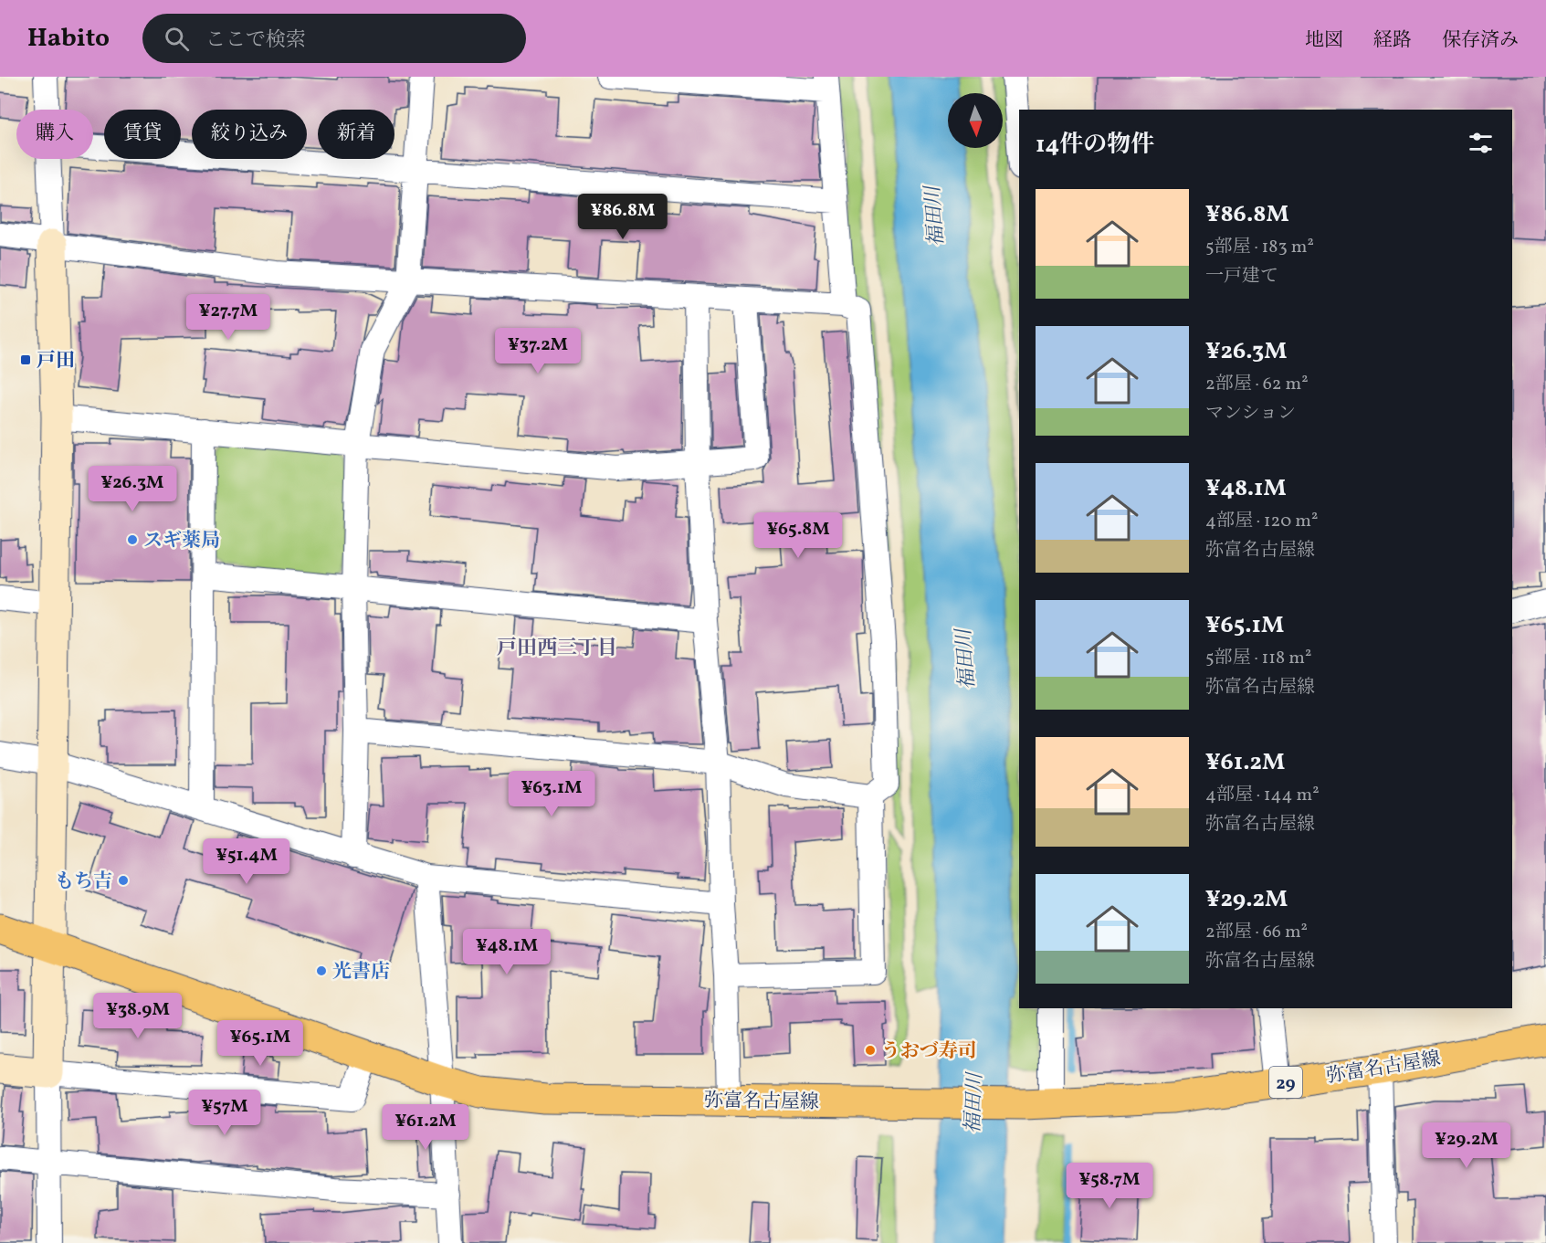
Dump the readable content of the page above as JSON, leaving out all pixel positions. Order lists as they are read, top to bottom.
{
  "streets": {
    "main road": ["弥富名古屋線", "29"]
  },
  "districts": ["戸田西三丁目"],
  "water": ["福田川"],
  "places": {
    "transit": ["戸田"],
    "other": [
      "スギ薬局",
      "もち吉",
      "光書店",
      "うおづ寿司"
    ]
  },
  "north": "bottom",
  "page": {
    "header": "Habito",
    "search": "ここで検索",
    "nav": ["地図", "経路", "保存済み"],
    "chip": [
      "購入",
      "賃貸",
      "絞り込み",
      "新着"
    ],
    "heading": "14件の物件",
    "list": [
      {
        "name": "¥86.8M",
        "note": "5部屋 · 183 m² · 一戸建て"
      },
      {
        "name": "¥26.3M",
        "note": "2部屋 · 62 m² · マンション"
      },
      {
        "name": "¥48.1M",
        "note": "4部屋 · 120 m² · 弥富名古屋線"
      },
      {
        "name": "¥65.1M",
        "note": "5部屋 · 118 m² · 弥富名古屋線"
      },
      {
        "name": "¥61.2M",
        "note": "4部屋 · 144 m² · 弥富名古屋線"
      },
      {
        "name": "¥29.2M",
        "note": "2部屋 · 66 m² · 弥富名古屋線"
      }
    ],
    "price": [
      "¥86.8M",
      "¥27.7M",
      "¥37.2M",
      "¥26.3M",
      "¥65.8M",
      "¥63.1M",
      "¥51.4M",
      "¥48.1M",
      "¥38.9M",
      "¥65.1M",
      "¥57M",
      "¥61.2M",
      "¥29.2M",
      "¥58.7M"
    ]
  }
}
